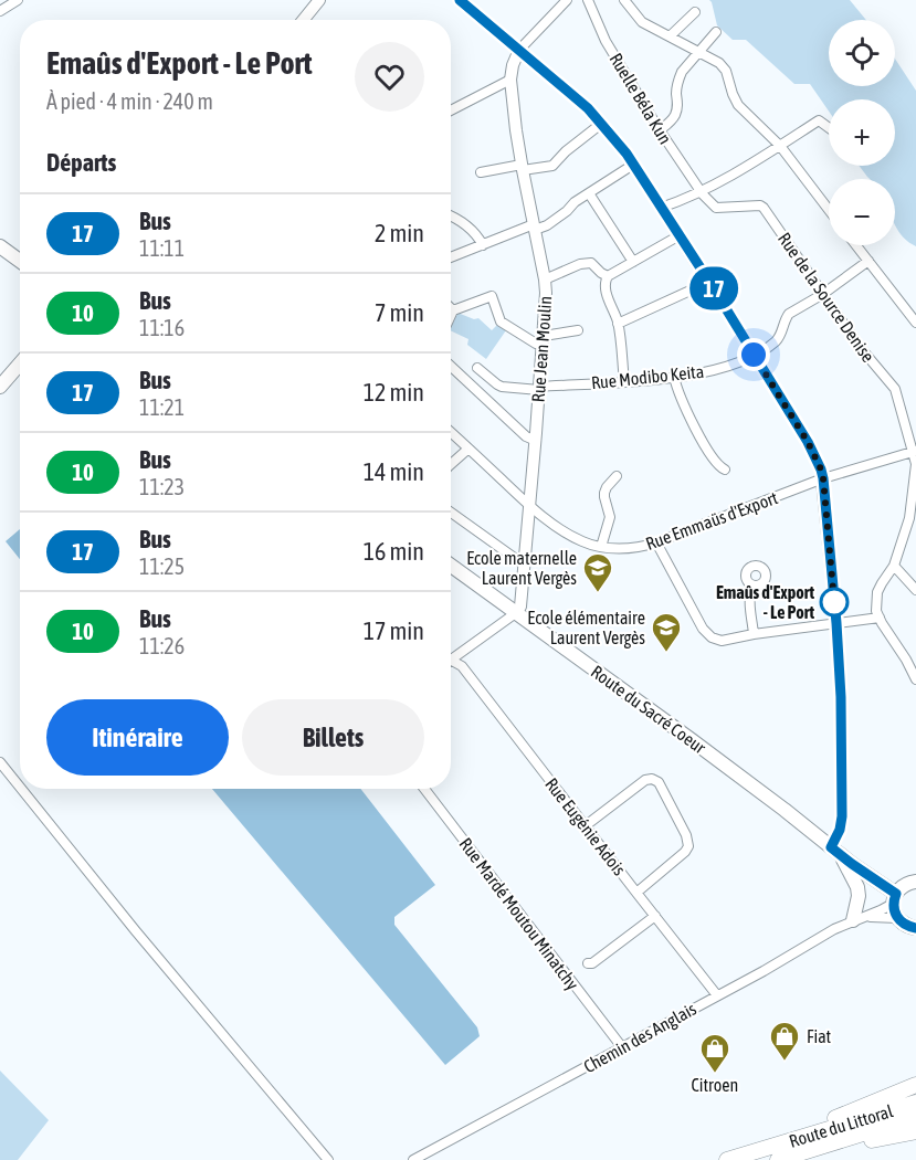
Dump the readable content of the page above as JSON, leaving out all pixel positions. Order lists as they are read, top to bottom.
{
  "streets": {
    "highway": ["Route du Littoral"],
    "main road": ["Route du Sacré Coeur"],
    "street": [
      "Ruelle Béla Kun",
      "Rue de la Source Denise",
      "Rue Jean Moulin",
      "Rue Modibo Keita",
      "Rue Emmaüs d'Export",
      "Rue Eugénie Adois",
      "Rue Mardé Moutou Minatchy",
      "Chemin des Anglais"
    ]
  },
  "crossings": [
    ["Ruelle Béla Kun", "Rue de la Source Denise"],
    ["Rue de la Source Denise", "Rue Modibo Keita"],
    ["Rue de la Source Denise", "Rue Emmaüs d'Export"],
    ["Rue Jean Moulin", "Rue Modibo Keita"],
    ["Rue Jean Moulin", "Rue Emmaüs d'Export"],
    ["Rue Jean Moulin", "Route du Sacré Coeur"],
    ["Route du Sacré Coeur", "Chemin des Anglais"],
    ["Rue Eugénie Adois", "Chemin des Anglais"],
    ["Rue Mardé Moutou Minatchy", "Chemin des Anglais"]
  ],
  "places": {
    "school or university": ["Ecole maternelle Laurent Vergès", "Ecole élémentaire Laurent Vergès"],
    "other": ["Emaûs d'Export - Le Port"],
    "shop": ["Fiat", "Citroen"]
  },
  "lines": ["bus line 17"],
  "page": {
    "on_map": "17",
    "map_buttons": ["+", "−"],
    "heading": [
      ["Emaûs d'Export - Le Port", "À pied · 4 min · 240 m"],
      "Départs"
    ],
    "list": [
      {
        "mark": "17",
        "name": "Bus",
        "note": "11:11",
        "value": "2 min"
      },
      {
        "mark": "10",
        "name": "Bus",
        "note": "11:16",
        "value": "7 min"
      },
      {
        "mark": "17",
        "name": "Bus",
        "note": "11:21",
        "value": "12 min"
      },
      {
        "mark": "10",
        "name": "Bus",
        "note": "11:23",
        "value": "14 min"
      },
      {
        "mark": "17",
        "name": "Bus",
        "note": "11:25",
        "value": "16 min"
      },
      {
        "mark": "10",
        "name": "Bus",
        "note": "11:26",
        "value": "17 min"
      }
    ],
    "buttons": ["Itinéraire", "Billets"]
  }
}
